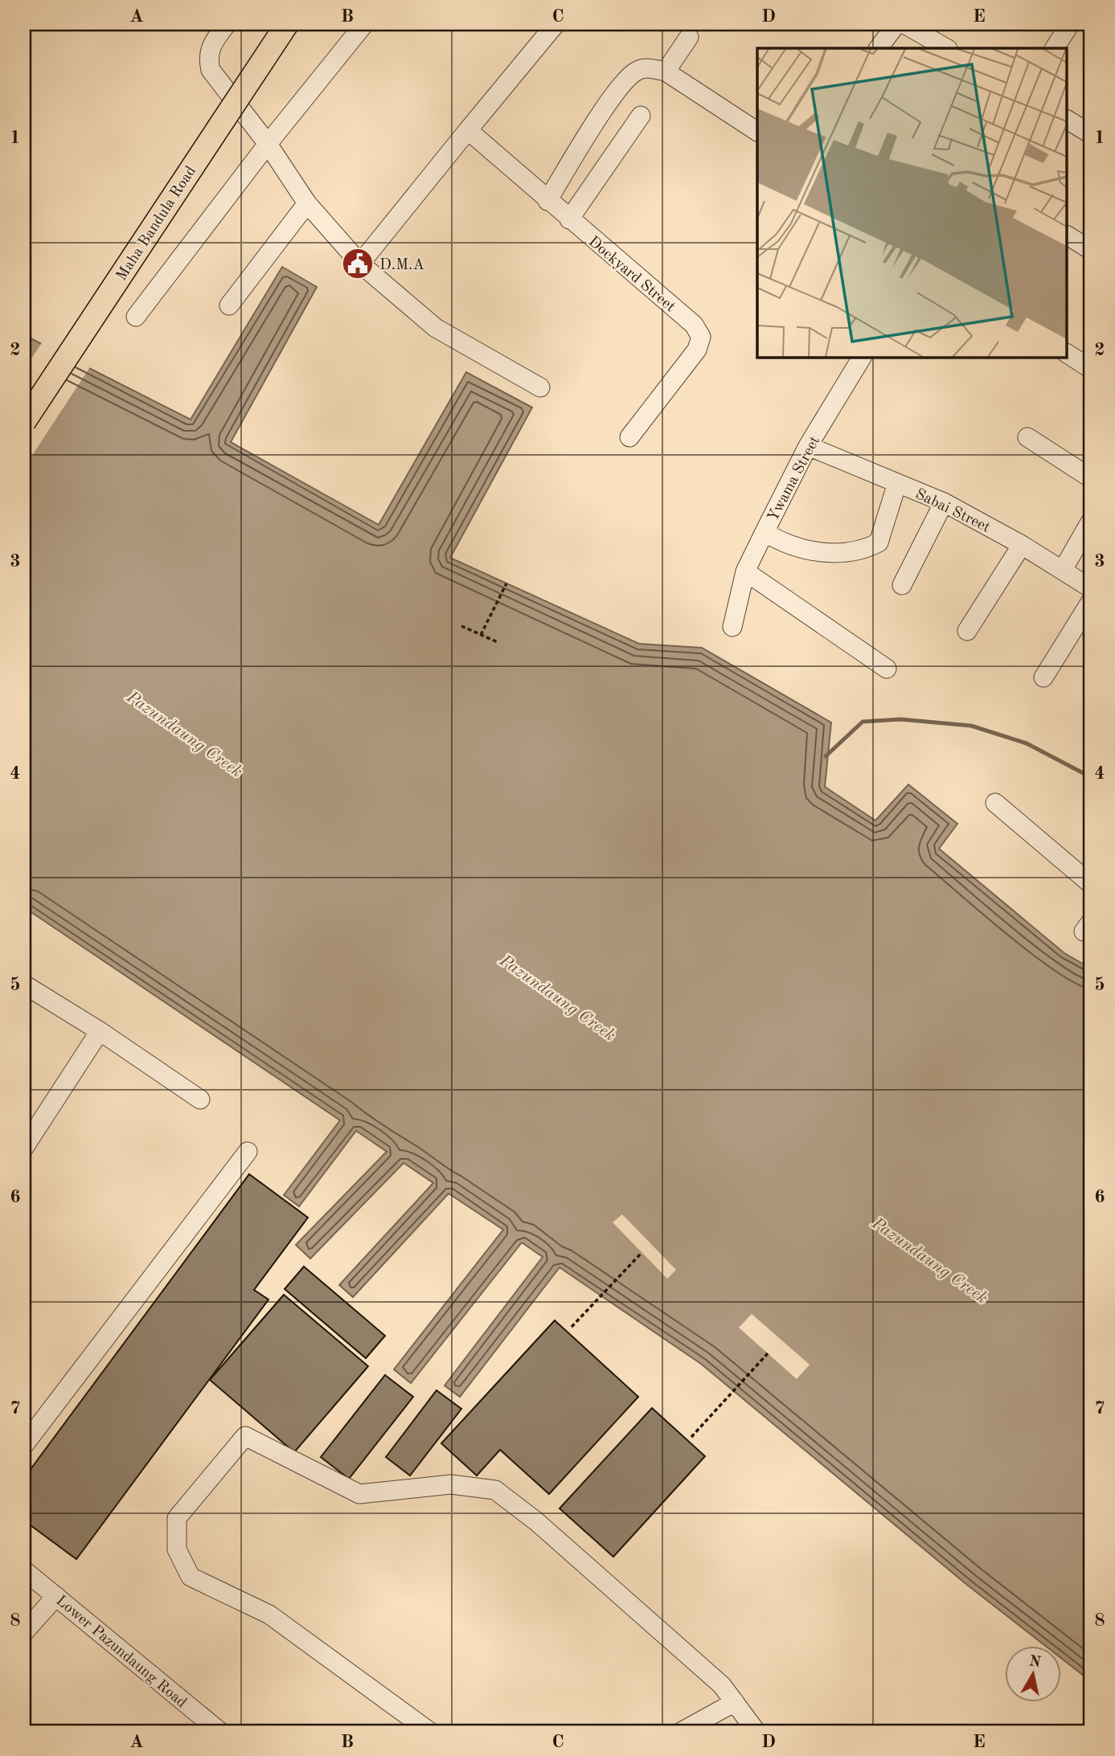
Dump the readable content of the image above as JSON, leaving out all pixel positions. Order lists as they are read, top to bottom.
{
  "streets": {
    "main road": ["Maha Bandula Road"],
    "street": [
      "Dockyard Street",
      "Ywama Street",
      "Sabai Street",
      "Lower Pazundaung Road"
    ]
  },
  "crossings": [
    ["Ywama Street", "Sabai Street"]
  ],
  "water": ["Pazundaung Creek"],
  "places": {
    "public building": ["D.M.A"]
  },
  "north": "top",
  "grid": {
    "columns": [
      "A",
      "B",
      "C",
      "D",
      "E"
    ],
    "rows": [
      "1",
      "2",
      "3",
      "4",
      "5",
      "6",
      "7",
      "8"
    ]
  }
}
